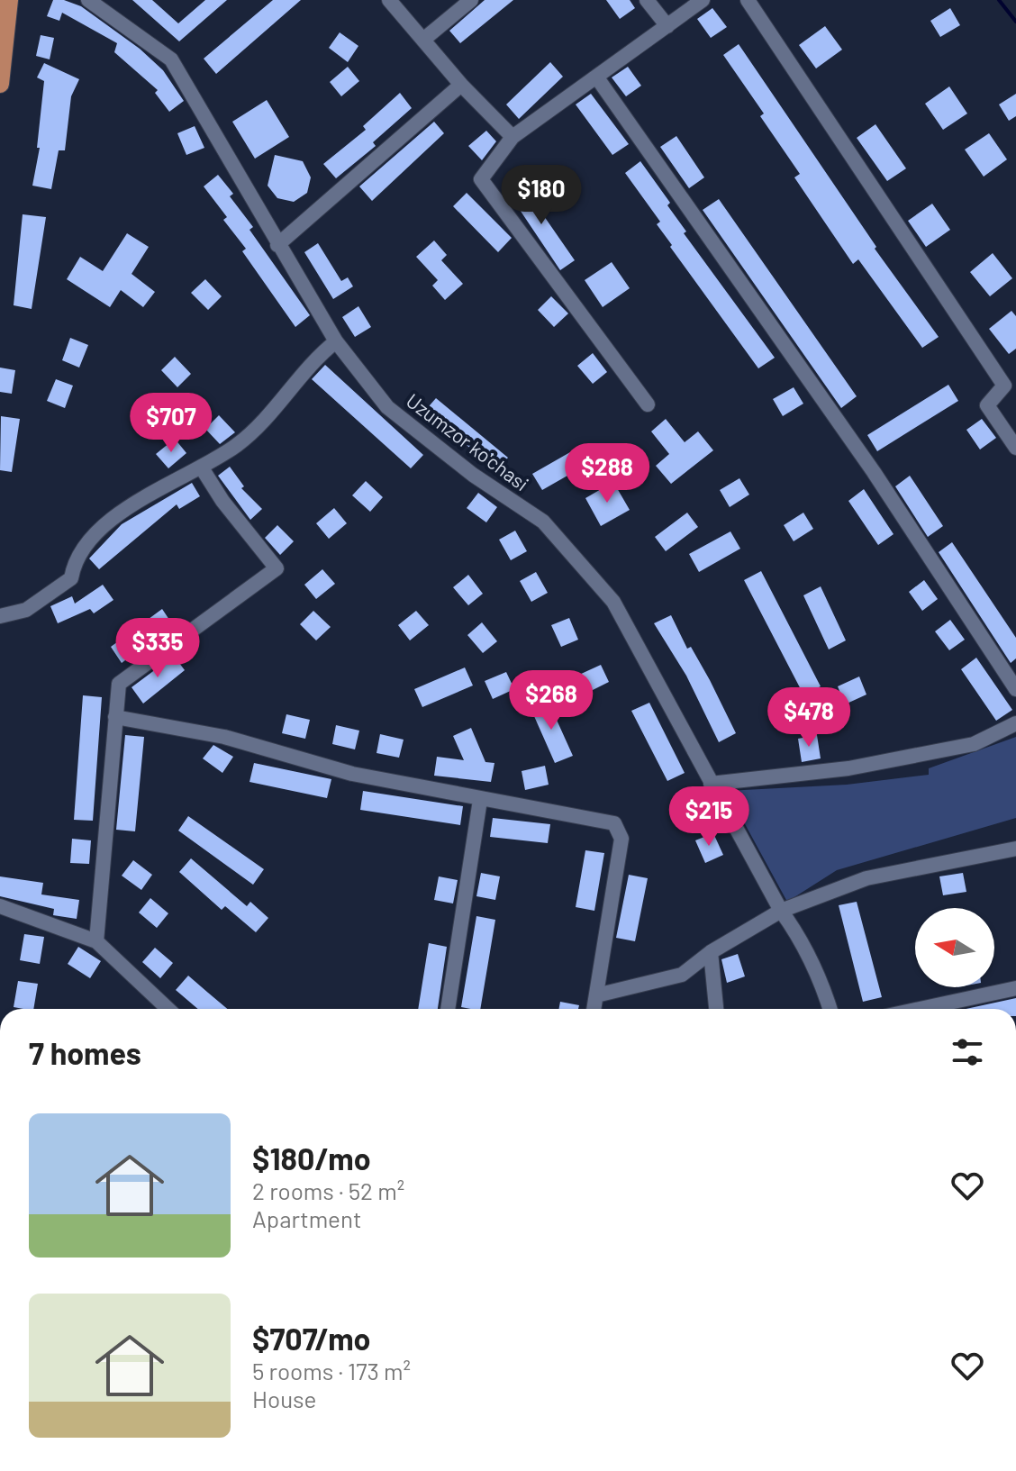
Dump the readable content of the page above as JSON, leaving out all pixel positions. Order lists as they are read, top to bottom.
{
  "streets": {
    "street": ["Uzumzor ko'chasi"]
  },
  "north": "left",
  "page": {
    "price": [
      "$180",
      "$707",
      "$288",
      "$335",
      "$268",
      "$478",
      "$215"
    ],
    "heading": "7 homes",
    "list": [
      {
        "name": "$180/mo",
        "note": "2 rooms · 52 m² · Apartment"
      },
      {
        "name": "$707/mo",
        "note": "5 rooms · 173 m² · House"
      }
    ]
  }
}
